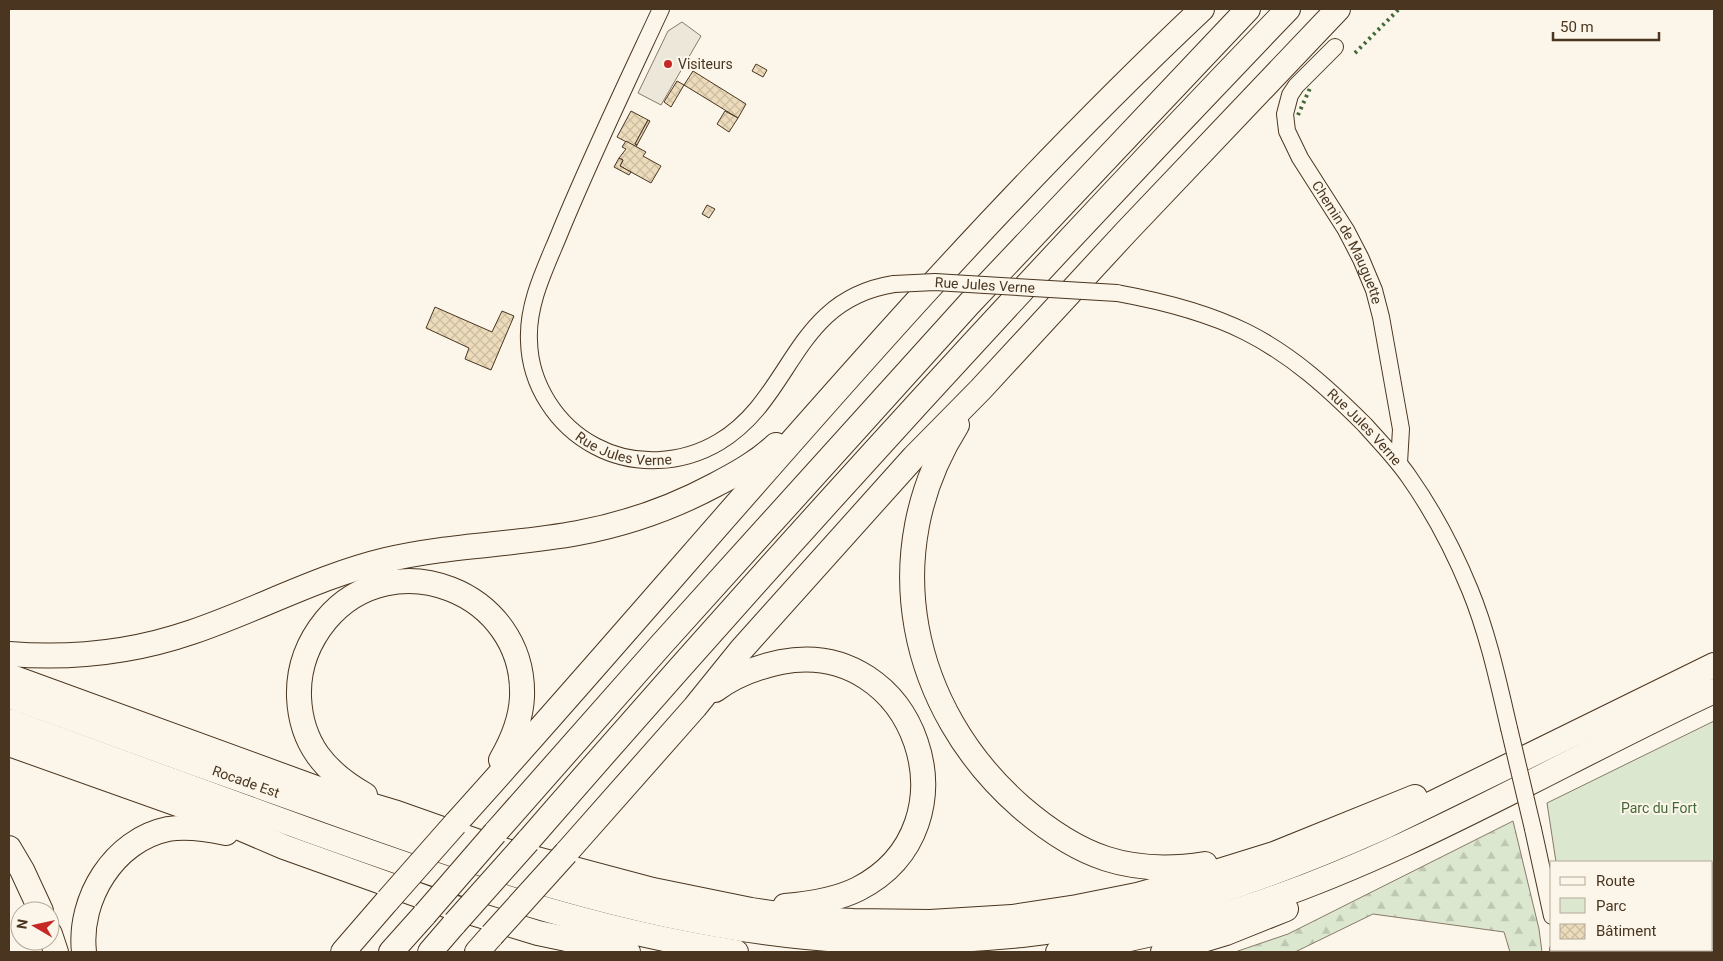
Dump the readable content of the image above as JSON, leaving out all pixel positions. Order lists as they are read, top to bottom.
{
  "streets": {
    "highway": ["Rocade Est"],
    "street": ["Chemin de Mauguette", "Rue Jules Verne"]
  },
  "crossings": [
    ["Chemin de Mauguette", "Rue Jules Verne"]
  ],
  "parks": ["Parc du Fort"],
  "places": ["Visiteurs"],
  "legend": ["Route", "Parc", "Bâtiment"],
  "scale_bar": "50 m",
  "north": "left"
}
